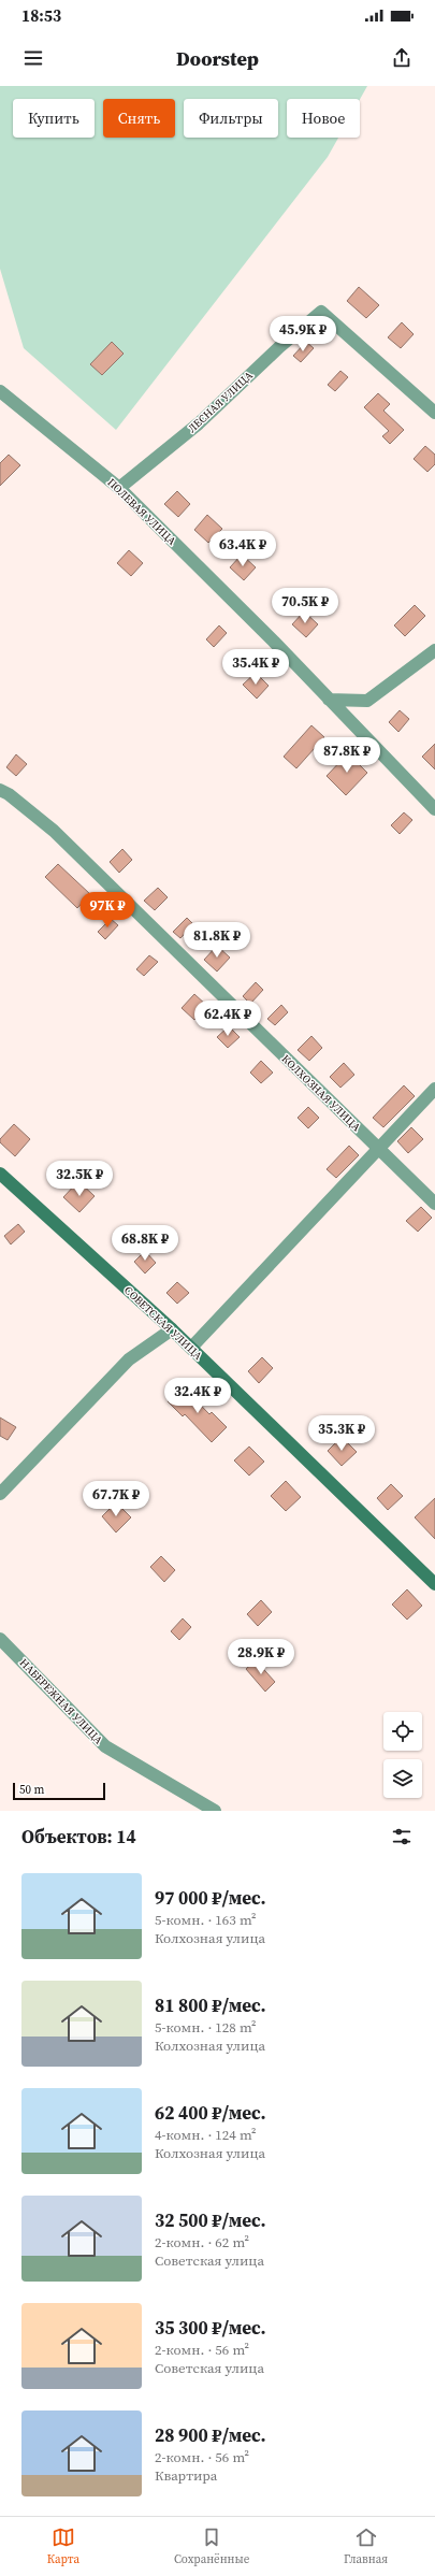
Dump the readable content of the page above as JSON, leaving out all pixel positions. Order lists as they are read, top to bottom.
{
  "streets": {
    "street": [
      "ЛЕСНАЯ УЛИЦА",
      "ПОЛЕВАЯ УЛИЦА",
      "КОЛХОЗНАЯ УЛИЦА",
      "СОВЕТСКАЯ УЛИЦА",
      "НАБЕРЕЖНАЯ УЛИЦА"
    ]
  },
  "crossings": [
    ["ЛЕСНАЯ УЛИЦА", "ПОЛЕВАЯ УЛИЦА"]
  ],
  "scale_bar": "50 m",
  "page": {
    "status": "18:53",
    "header": "Doorstep",
    "chip": [
      "Купить",
      "Снять",
      "Фильтры",
      "Новое"
    ],
    "price": [
      "45.9K ₽",
      "63.4K ₽",
      "70.5K ₽",
      "35.4K ₽",
      "87.8K ₽",
      "97K ₽",
      "81.8K ₽",
      "62.4K ₽",
      "32.5K ₽",
      "68.8K ₽",
      "32.4K ₽",
      "35.3K ₽",
      "67.7K ₽",
      "28.9K ₽"
    ],
    "scale": "50 m",
    "heading": "Объектов: 14",
    "list": [
      {
        "name": "97 000 ₽/мес.",
        "note": "5-комн. · 163 m² · Колхозная улица"
      },
      {
        "name": "81 800 ₽/мес.",
        "note": "5-комн. · 128 m² · Колхозная улица"
      },
      {
        "name": "62 400 ₽/мес.",
        "note": "4-комн. · 124 m² · Колхозная улица"
      },
      {
        "name": "32 500 ₽/мес.",
        "note": "2-комн. · 62 m² · Советская улица"
      },
      {
        "name": "35 300 ₽/мес.",
        "note": "2-комн. · 56 m² · Советская улица"
      },
      {
        "name": "28 900 ₽/мес.",
        "note": "2-комн. · 56 m² · Квартира"
      }
    ],
    "tabs": ["Карта", "Сохранённые", "Главная"]
  }
}
